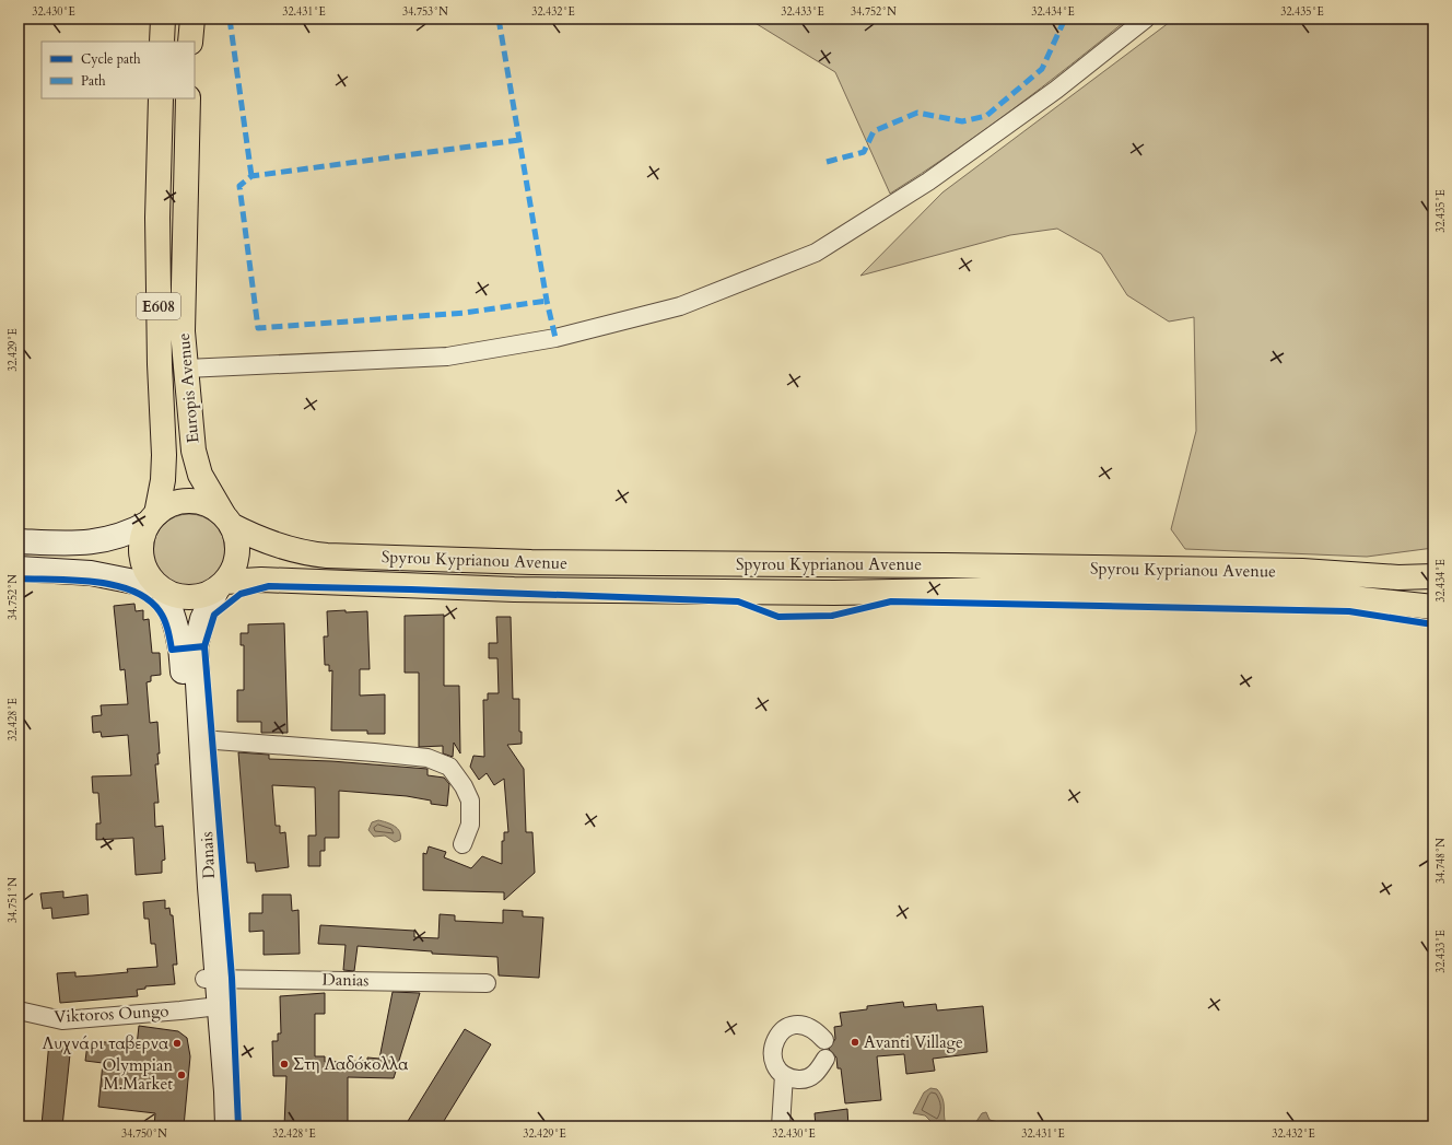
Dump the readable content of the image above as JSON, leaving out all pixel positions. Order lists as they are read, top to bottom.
{
  "streets": {
    "main road": [
      "E608",
      "Europis Avenue",
      "Spyrou Kyprianou Avenue",
      "Danais"
    ],
    "street": ["Danias", "Viktoros Oungo"]
  },
  "crossings": [
    ["Europis Avenue", "Spyrou Kyprianou Avenue"],
    ["Europis Avenue", "Danais"],
    ["Spyrou Kyprianou Avenue", "Danais"],
    ["Danais", "Danias"],
    ["Danais", "Viktoros Oungo"]
  ],
  "places": [
    "Avanti Village",
    "Λυχνάρι ταβερνα",
    "Στη Λαδόκολλα",
    "Olympian M.Market"
  ],
  "legend": ["Cycle path", "Path"],
  "coordinates": [
    "32.430°E",
    "32.431°E",
    "34.753°N",
    "32.432°E",
    "32.433°E",
    "34.752°N",
    "32.434°E",
    "32.435°E",
    "32.429°E",
    "32.428°E",
    "34.748°N",
    "34.751°N",
    "34.750°N"
  ]
}
